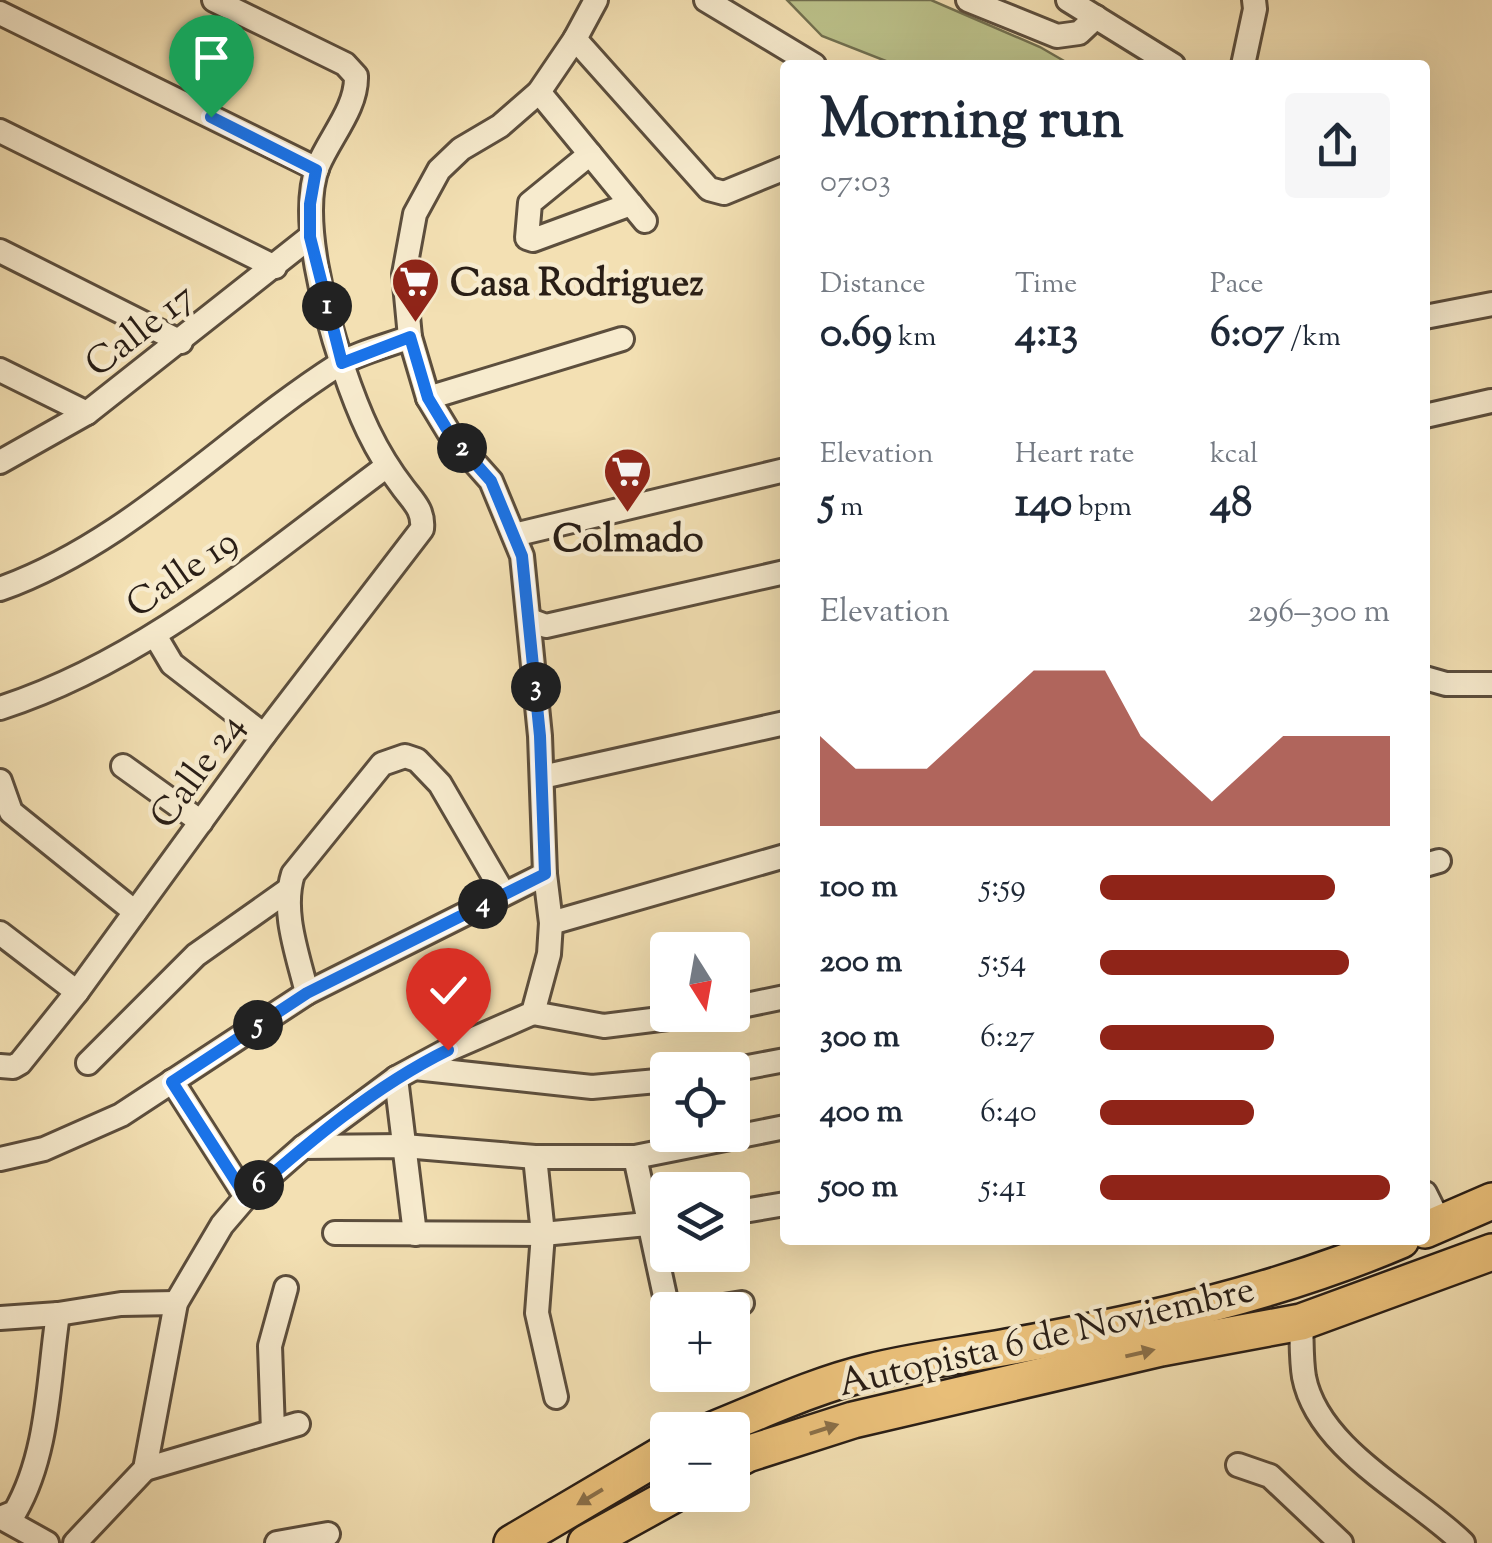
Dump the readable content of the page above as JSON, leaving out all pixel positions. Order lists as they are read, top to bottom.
{
  "streets": {
    "highway": ["Autopista 6 de Noviembre"],
    "street": ["Calle 17", "Calle 19", "Calle 24"]
  },
  "crossings": [
    ["Calle 19", "Calle 24"]
  ],
  "places": {
    "supermarket": ["Casa Rodriguez", "Colmado"]
  },
  "north": "bottom",
  "page": {
    "heading": ["Morning run", "07:03"],
    "stats": [
      ["Distance", "0.69 km"],
      ["Time", "4:13"],
      ["Pace", "6:07 /km"],
      ["Elevation", "5 m"],
      ["Heart rate", "140 bpm"],
      ["kcal", "48"]
    ],
    "pins": [
      "1",
      "2",
      "3",
      "4",
      "5",
      "6"
    ],
    "chart": ["Elevation", "296–300 m"],
    "list": [
      {
        "name": "100 m",
        "note": "5:59"
      },
      {
        "name": "200 m",
        "note": "5:54"
      },
      {
        "name": "300 m",
        "note": "6:27"
      },
      {
        "name": "400 m",
        "note": "6:40"
      },
      {
        "name": "500 m",
        "note": "5:41"
      }
    ],
    "map_buttons": ["+", "−"]
  }
}
